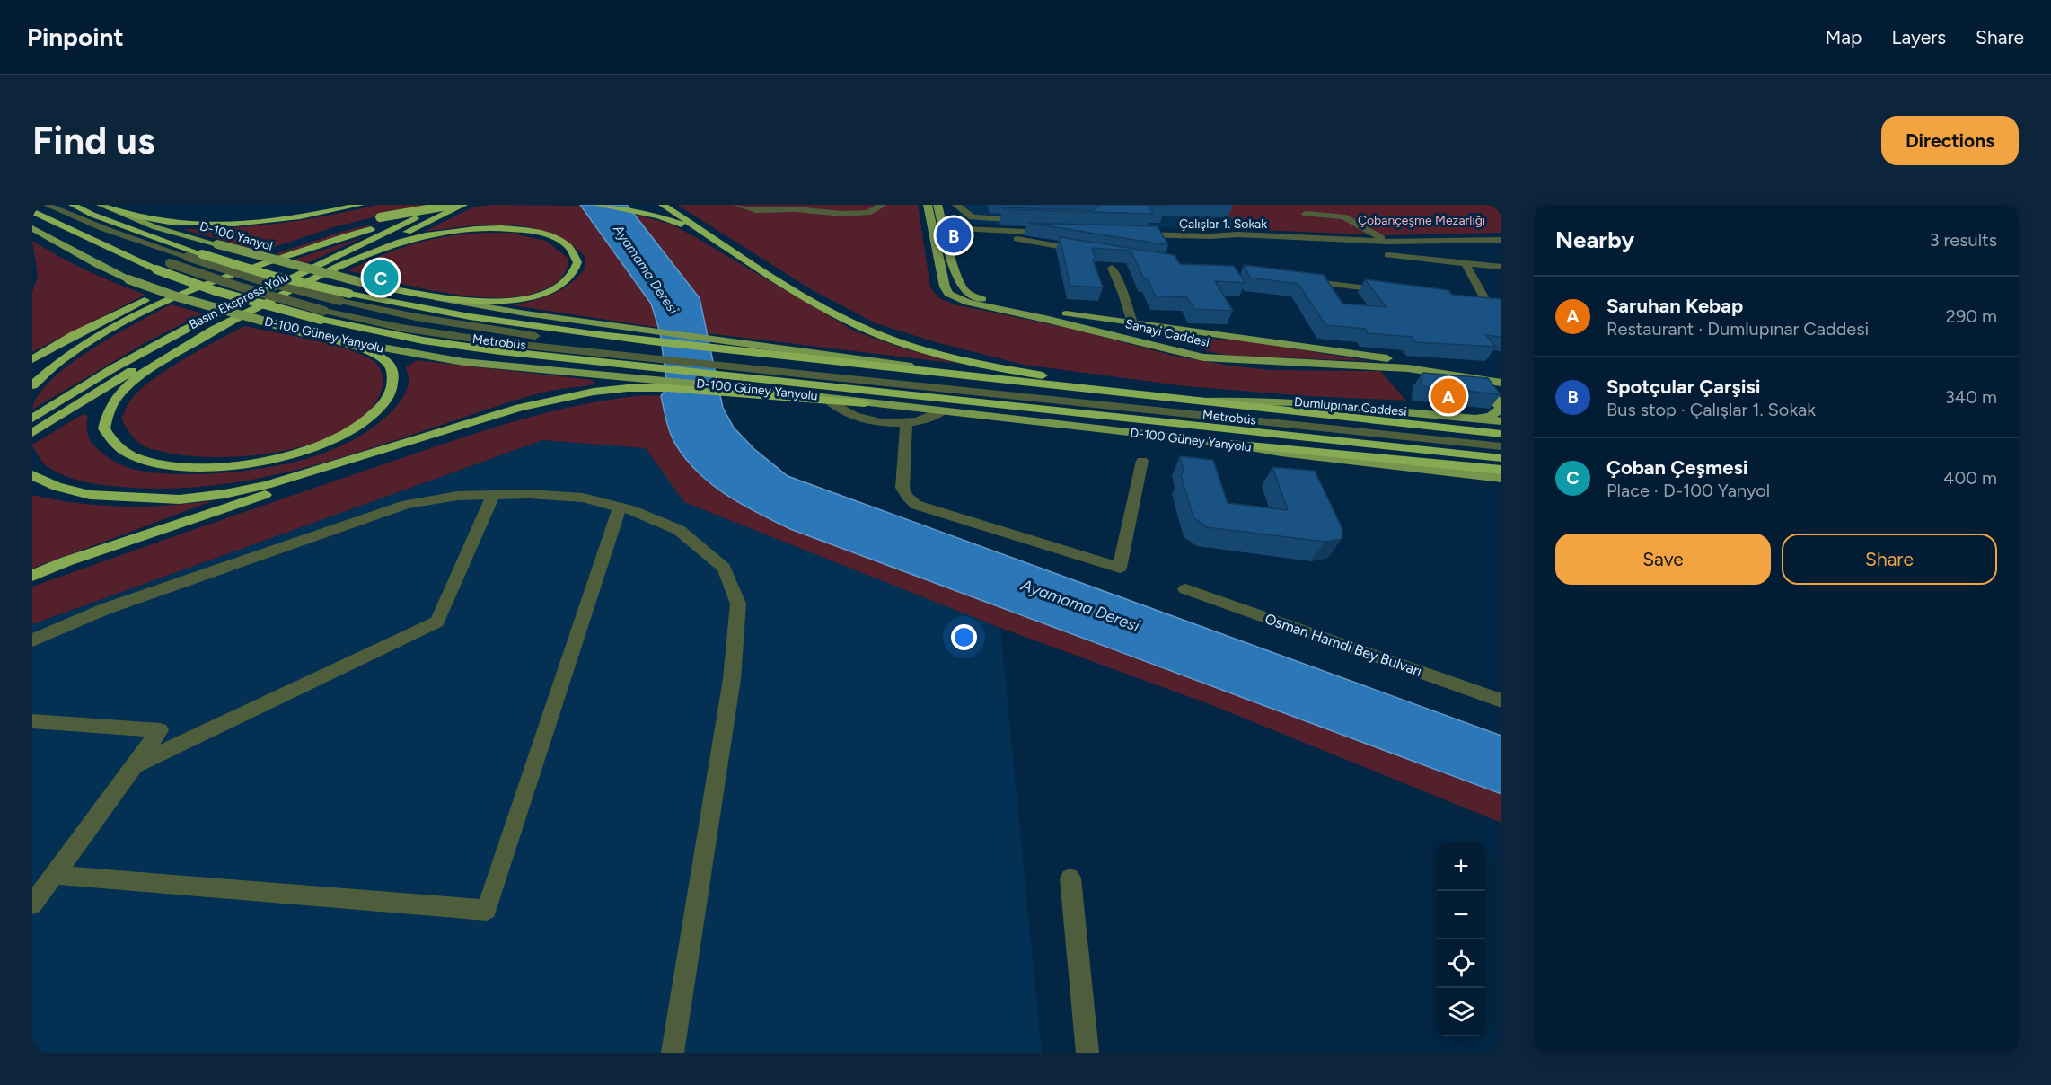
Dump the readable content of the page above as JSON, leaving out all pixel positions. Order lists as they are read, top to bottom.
{
  "streets": {
    "highway": ["Basın Ekspress Yolu"],
    "main road": [
      "D-100 Yanyol",
      "Sanayi Caddesi",
      "D-100 Güney Yanyolu",
      "Dumlupınar Caddesi"
    ],
    "street": ["Çalışlar 1. Sokak", "Metrobüs", "Osman Hamdi Bey Bulvarı"]
  },
  "water": ["Ayamama Deresi"],
  "parks": ["Çobançeşme Mezarlığı"],
  "page": {
    "header": "Pinpoint",
    "nav": ["Map", "Layers", "Share"],
    "buttons": [
      "Directions",
      ["Save", "Share"]
    ],
    "title": "Find us",
    "heading": ["Nearby", "3 results"],
    "pins": ["B", "C", "A"],
    "list": [
      {
        "mark": "A",
        "name": "Saruhan Kebap",
        "note": "Restaurant · Dumlupınar Caddesi",
        "value": "290 m"
      },
      {
        "mark": "B",
        "name": "Spotçular Çarşisi",
        "note": "Bus stop · Çalışlar 1. Sokak",
        "value": "340 m"
      },
      {
        "mark": "C",
        "name": "Çoban Çeşmesi",
        "note": "Place · D-100 Yanyol",
        "value": "400 m"
      }
    ],
    "map_buttons": ["+", "−"]
  }
}
